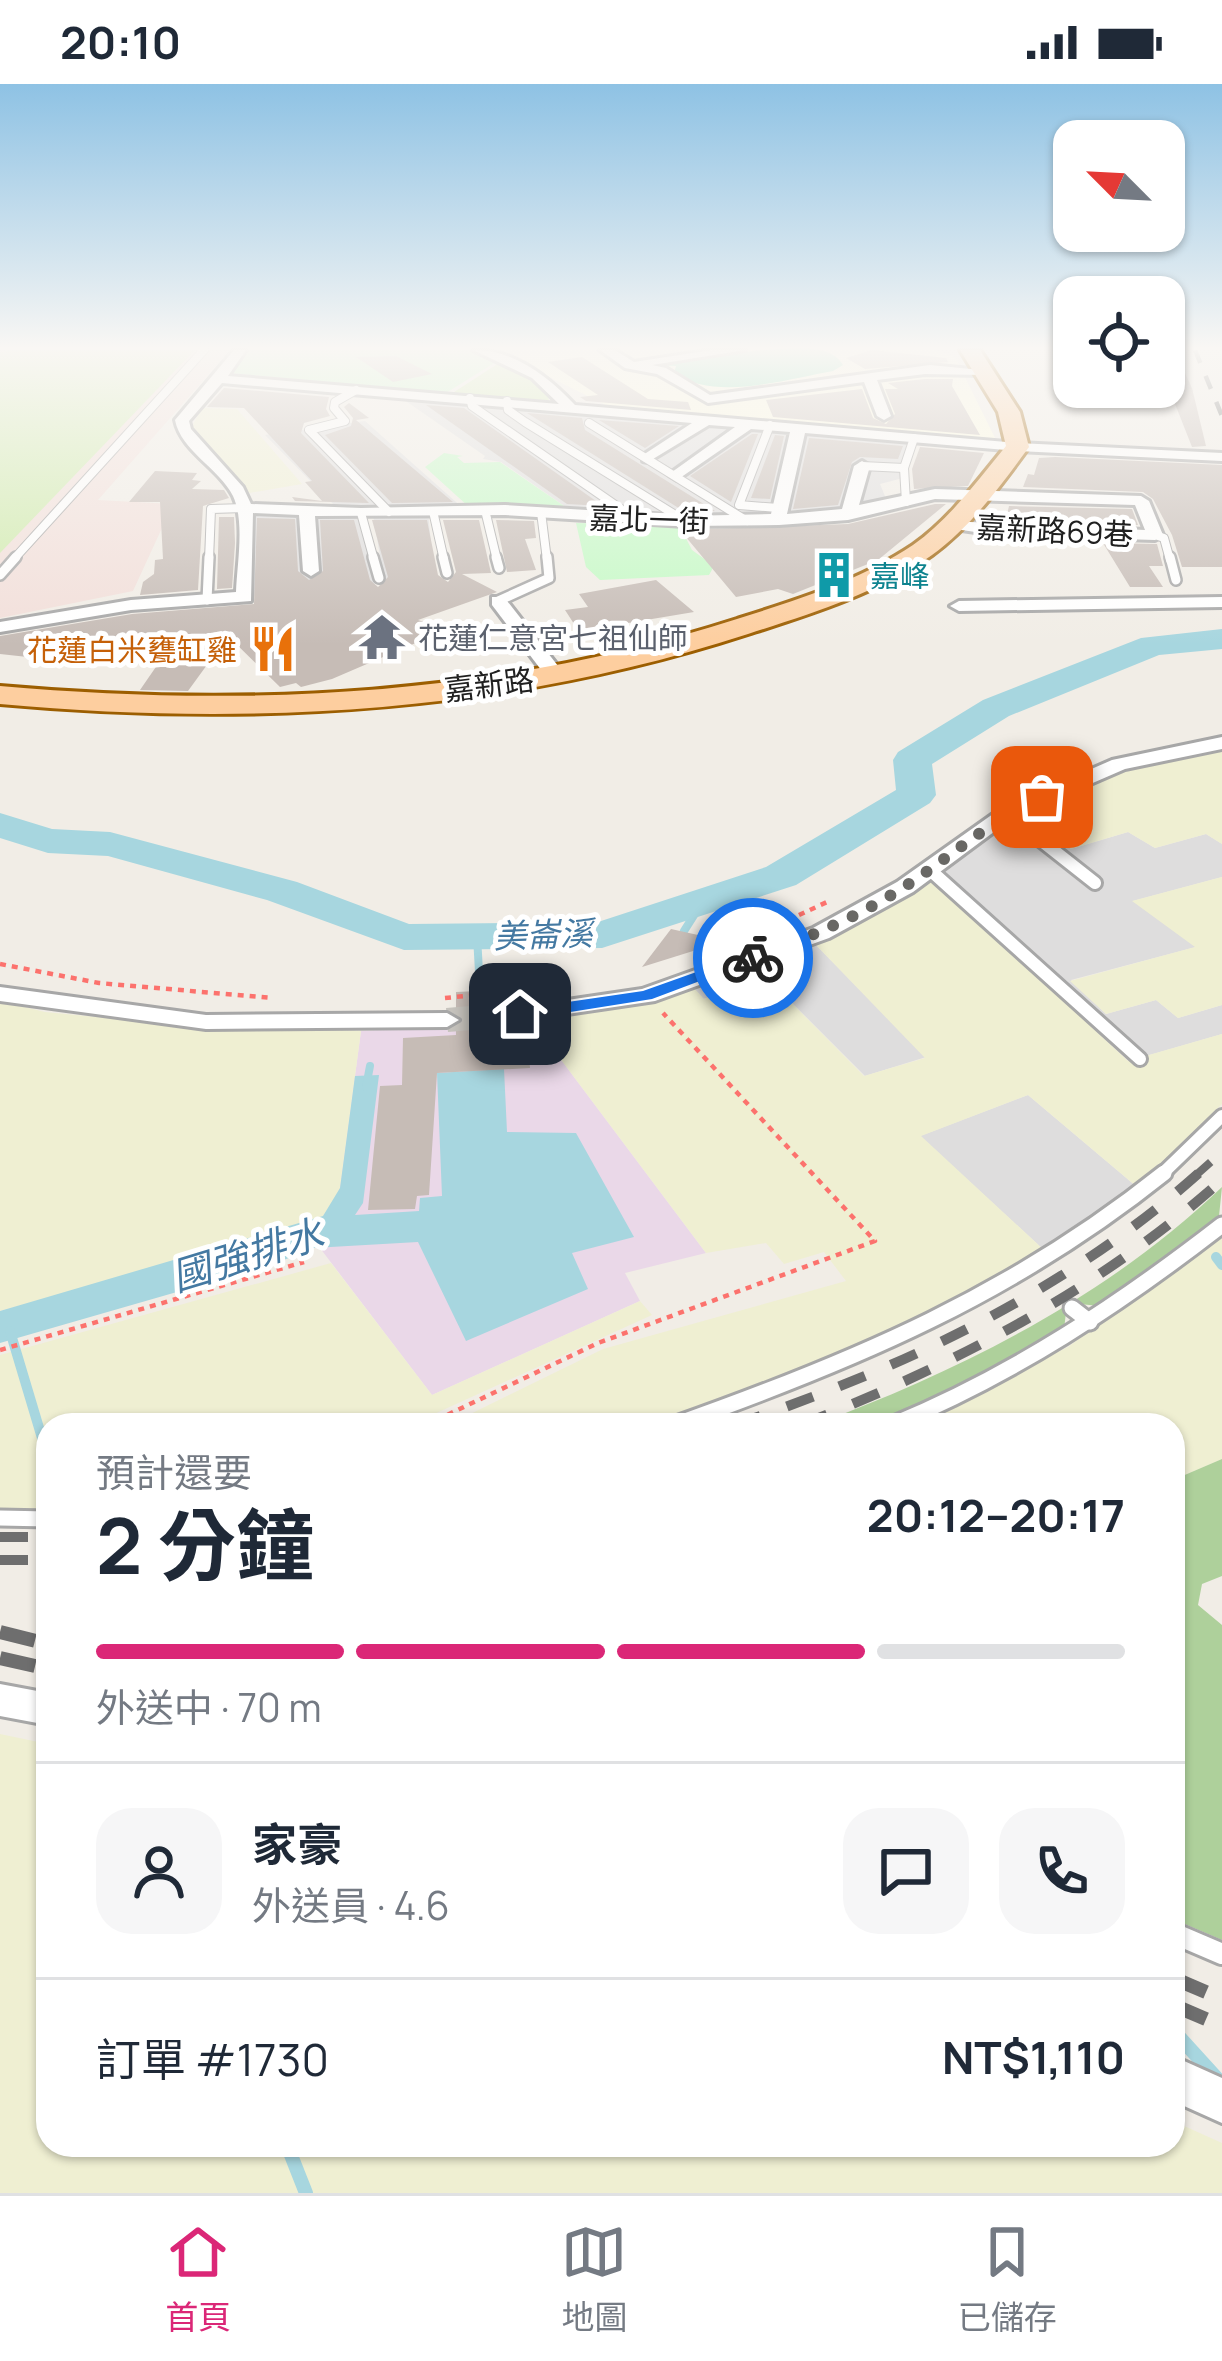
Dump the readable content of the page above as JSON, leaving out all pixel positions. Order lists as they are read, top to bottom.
{
  "streets": {
    "main road": ["嘉新路"],
    "street": ["嘉北一街", "嘉新路69巷"]
  },
  "crossings": [
    ["嘉北一街", "嘉新路69巷"],
    ["嘉北一街", "嘉新路"],
    ["嘉新路69巷", "嘉新路"]
  ],
  "water": ["美崙溪", "國強排水"],
  "places": {
    "building": ["嘉峰"],
    "temple": ["花蓮仁意宮七祖仙師"],
    "restaurant": ["花蓮白米甕缸雞"]
  },
  "north": "top left",
  "page": {
    "status": "20:10",
    "heading": ["2 分鐘", "預計還要", "20:12–20:17"],
    "panel": [
      "家豪",
      "外送員 · 4.6",
      "訂單 #1730",
      "NT$1,110"
    ],
    "bar": "外送中 · 70 m",
    "tabs": ["首頁", "地圖", "已儲存"]
  }
}
